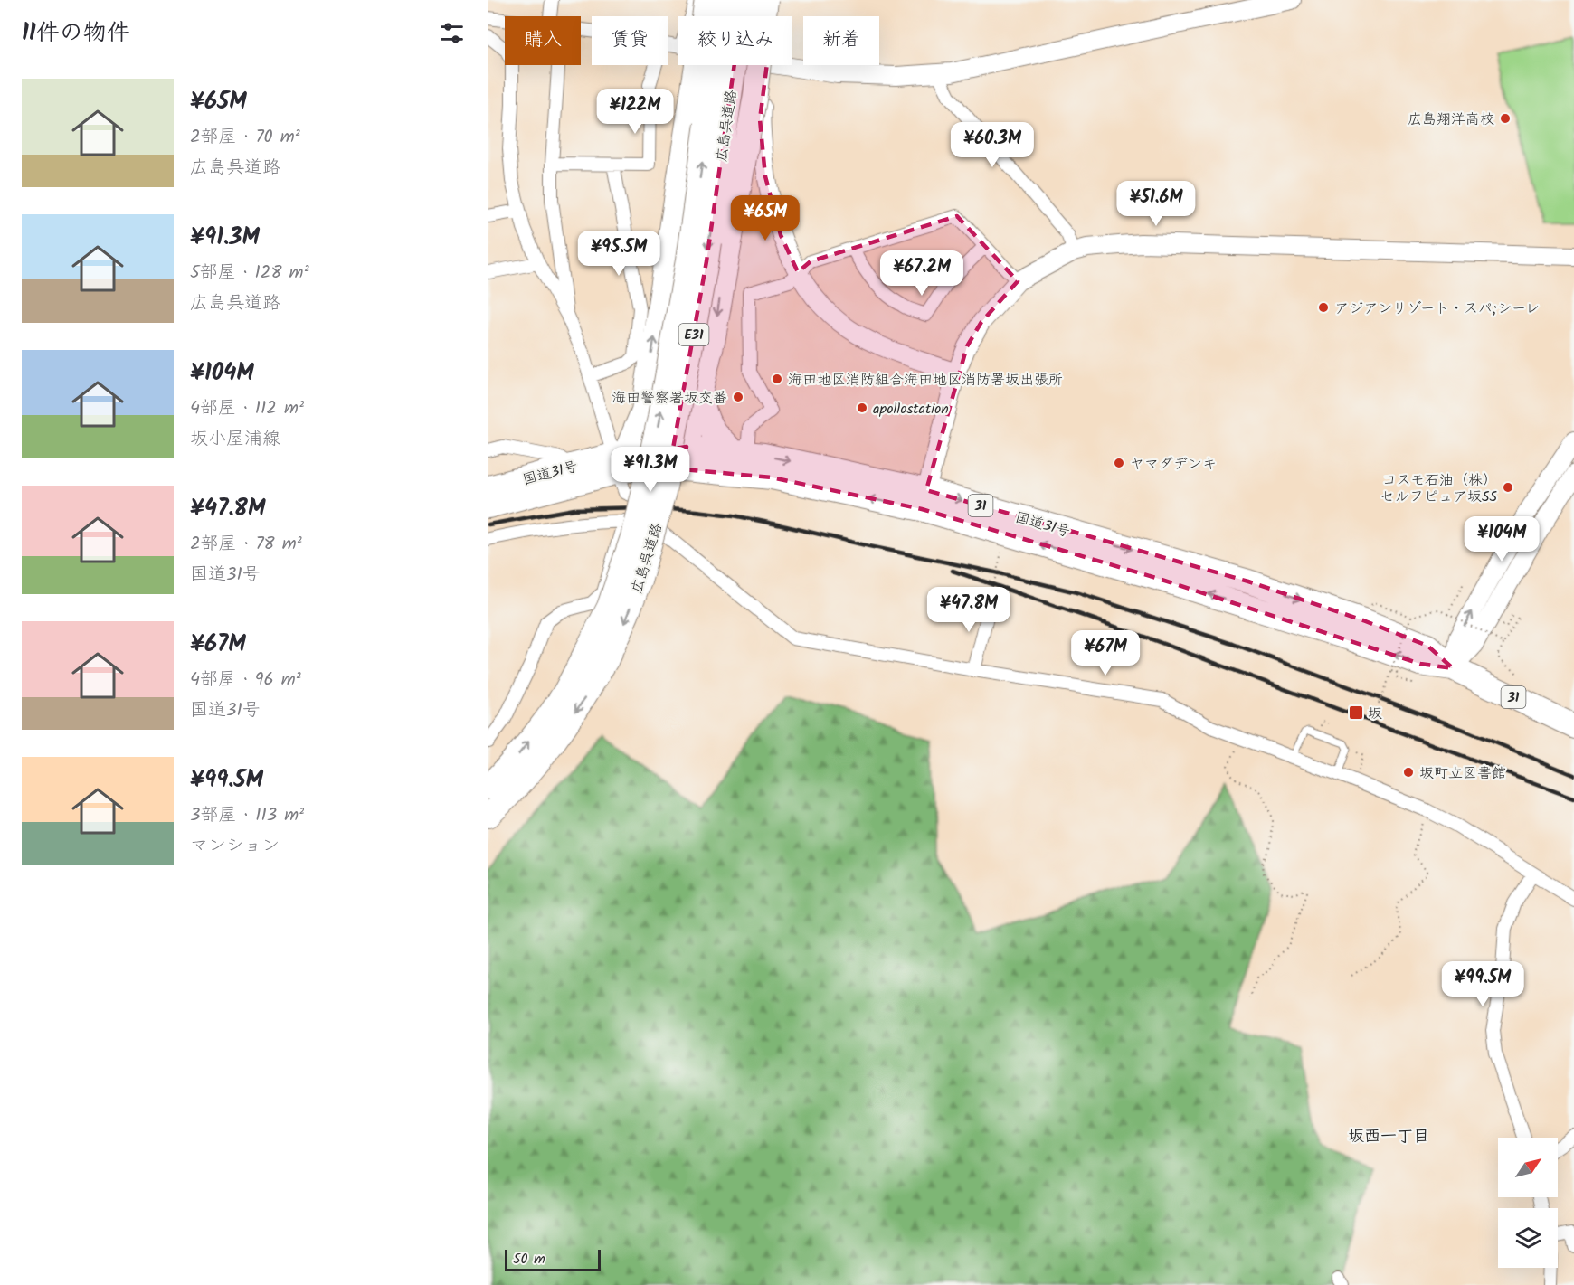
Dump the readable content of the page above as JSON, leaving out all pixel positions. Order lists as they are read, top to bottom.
{
  "streets": {
    "highway": [
      "広島呉道路",
      "E31",
      "国道31号",
      "31"
    ]
  },
  "districts": ["坂西一丁目"],
  "places": {
    "other": [
      "広島翔洋高校",
      "アジアンリゾート・スパ;シーレ",
      "海田地区消防組合海田地区消防署坂出張所",
      "海田警察署坂交番",
      "apollostation",
      "ヤマダデンキ",
      "コスモ石油（株） セルフピュア坂SS",
      "坂町立図書館"
    ],
    "transit": ["坂"]
  },
  "scale_bar": "50 m",
  "north": "top right",
  "page": {
    "heading": "11件の物件",
    "chip": [
      "購入",
      "賃貸",
      "絞り込み",
      "新着"
    ],
    "list": [
      {
        "name": "¥65M",
        "note": "2部屋 · 70 m² · 広島呉道路"
      },
      {
        "name": "¥91.3M",
        "note": "5部屋 · 128 m² · 広島呉道路"
      },
      {
        "name": "¥104M",
        "note": "4部屋 · 112 m² · 坂小屋浦線"
      },
      {
        "name": "¥47.8M",
        "note": "2部屋 · 78 m² · 国道31号"
      },
      {
        "name": "¥67M",
        "note": "4部屋 · 96 m² · 国道31号"
      },
      {
        "name": "¥99.5M",
        "note": "3部屋 · 113 m² · マンション"
      }
    ],
    "price": [
      "¥122M",
      "¥60.3M",
      "¥51.6M",
      "¥65M",
      "¥95.5M",
      "¥67.2M",
      "¥91.3M",
      "¥104M",
      "¥47.8M",
      "¥67M",
      "¥99.5M"
    ],
    "scale": "50 m"
  }
}
